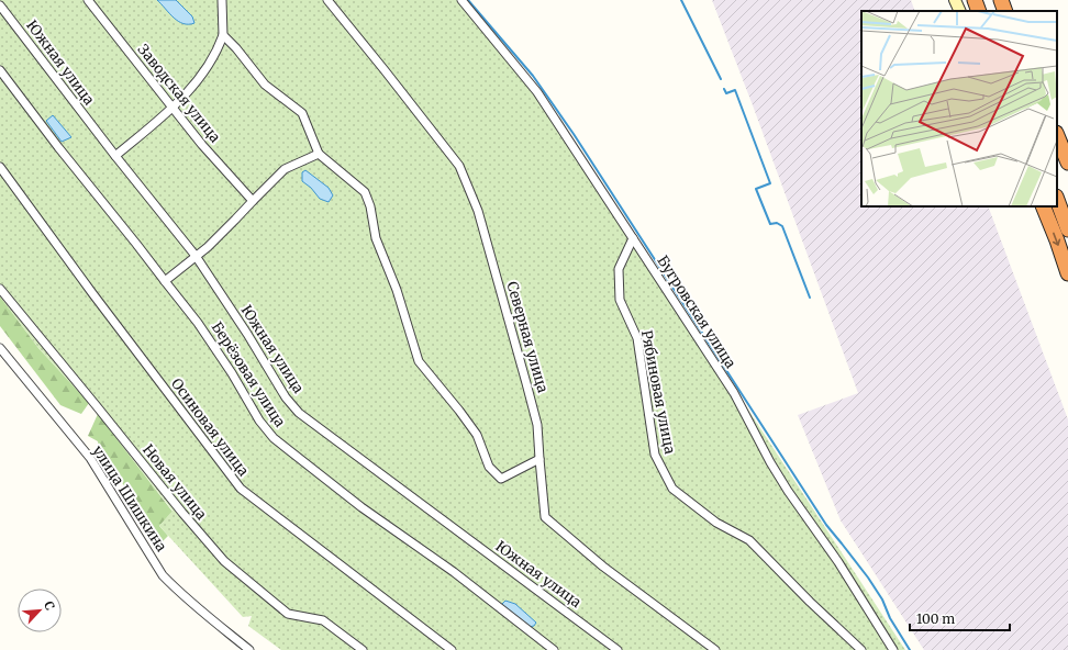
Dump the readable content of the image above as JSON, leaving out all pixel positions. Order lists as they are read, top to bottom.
{
  "streets": {
    "street": [
      "Южная улица",
      "Заводская улица",
      "Бугровская улица",
      "Северная улица",
      "Берёзовая улица",
      "Рябиновая улица",
      "Осиновая улица",
      "Новая улица",
      "улица Шишкина"
    ]
  },
  "crossings": [
    ["Бугровская улица", "Рябиновая улица"]
  ],
  "scale_bar": "100 m",
  "north": "top right"
}
